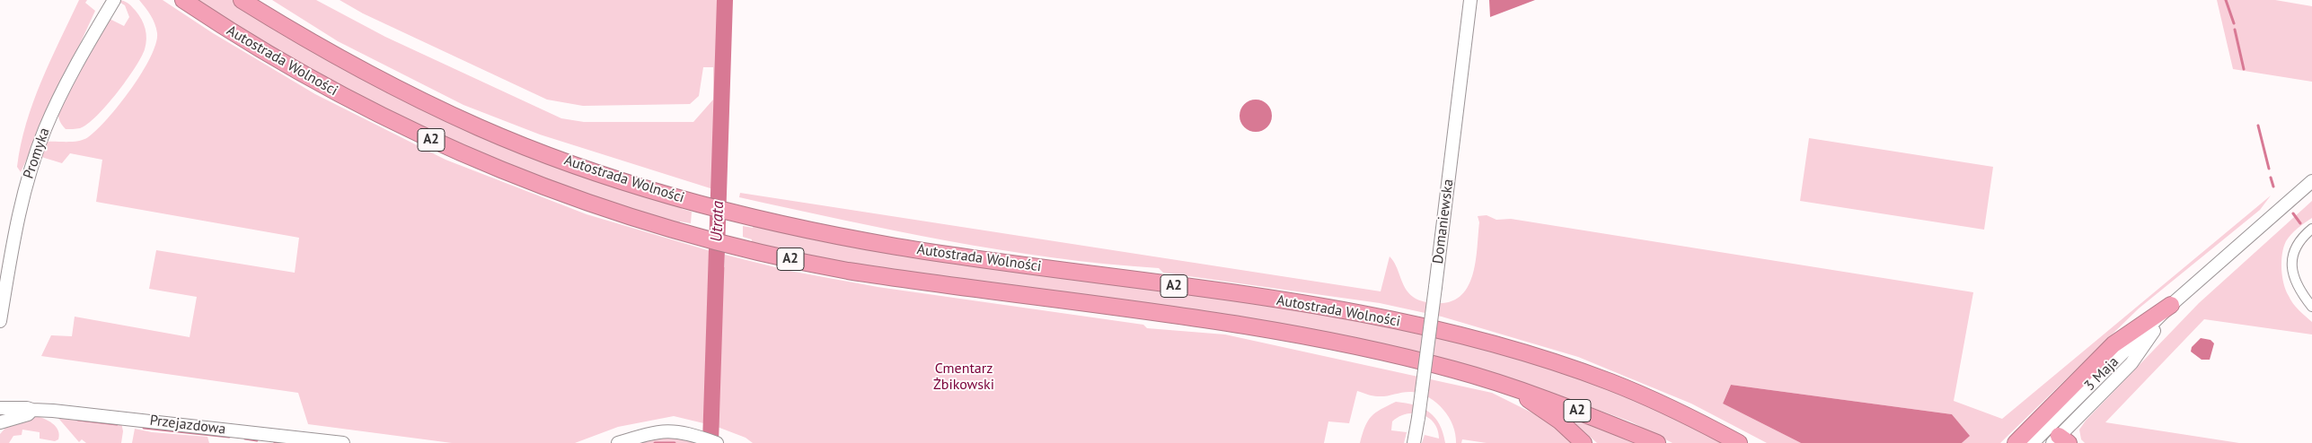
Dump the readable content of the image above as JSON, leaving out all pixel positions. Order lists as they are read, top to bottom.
{
  "streets": {
    "highway": ["Autostrada Wolności", "A2"],
    "street": [
      "Promyka",
      "Domaniewska",
      "3 Maja",
      "Przejazdowa"
    ]
  },
  "water": ["Utrata"],
  "parks": ["Cmentarz Żbikowski"]
}
